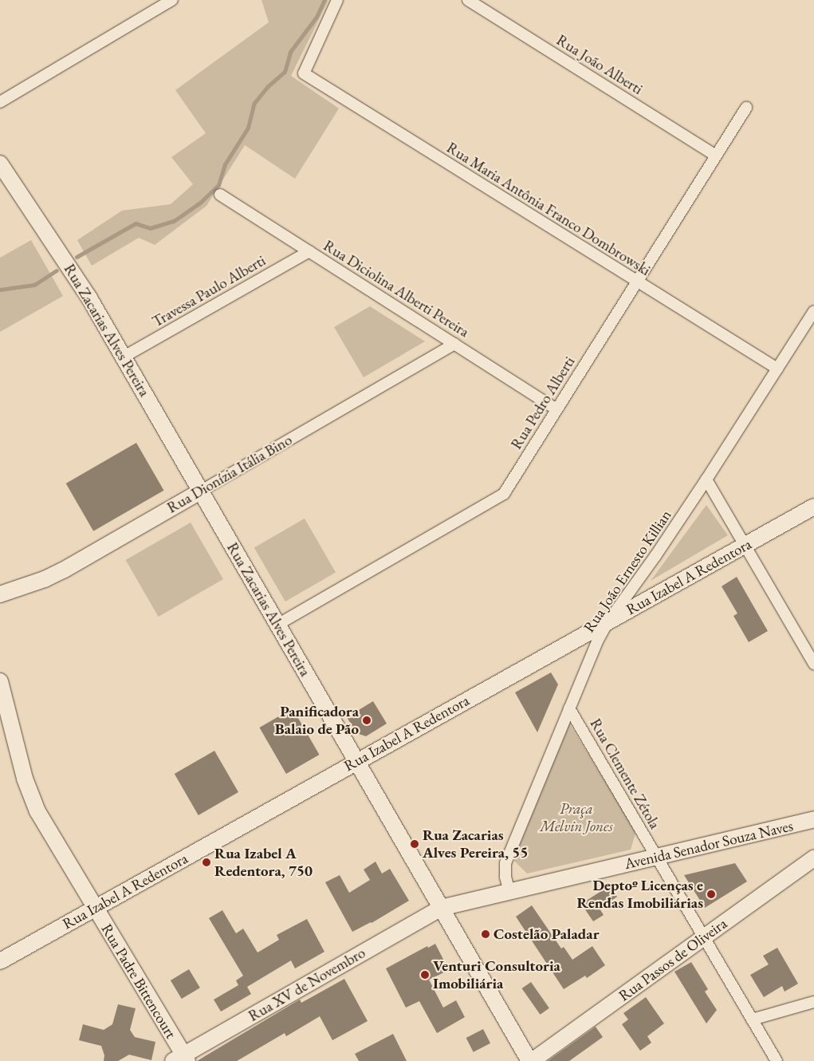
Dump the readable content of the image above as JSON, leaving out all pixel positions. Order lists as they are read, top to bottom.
{
  "streets": {
    "main road": [
      "Rua Zacarias Alves Pereira",
      "Rua Dionízia Itália Bino",
      "Rua Izabel A Redentora",
      "Avenida Senador Souza Naves",
      "Rua Passos de Oliveira",
      "Rua Padre Bittencourt",
      "Rua XV de Novembro"
    ],
    "street": [
      "Rua João Alberti",
      "Rua Maria Antônia Franco Dombrowski",
      "Rua Diciolina Alberti Pereira",
      "Travessa Paulo Alberti",
      "Rua Pedro Alberti",
      "Rua João Ernesto Killian",
      "Rua Clemente Zétola"
    ]
  },
  "crossings": [
    ["Rua João Alberti", "Rua Pedro Alberti"],
    ["Rua Maria Antônia Franco Dombrowski", "Rua Pedro Alberti"],
    ["Rua Maria Antônia Franco Dombrowski", "Rua João Ernesto Killian"],
    ["Rua Diciolina Alberti Pereira", "Travessa Paulo Alberti"],
    ["Rua Diciolina Alberti Pereira", "Rua Pedro Alberti"],
    ["Rua Diciolina Alberti Pereira", "Rua Dionízia Itália Bino"],
    ["Travessa Paulo Alberti", "Rua Zacarias Alves Pereira"],
    ["Rua Zacarias Alves Pereira", "Rua Pedro Alberti"],
    ["Rua Zacarias Alves Pereira", "Rua Dionízia Itália Bino"],
    ["Rua Zacarias Alves Pereira", "Rua Izabel A Redentora"],
    ["Rua Zacarias Alves Pereira", "Avenida Senador Souza Naves"],
    ["Rua Zacarias Alves Pereira", "Rua Passos de Oliveira"],
    ["Rua Zacarias Alves Pereira", "Rua XV de Novembro"],
    ["Rua João Ernesto Killian", "Rua Izabel A Redentora"],
    ["Rua João Ernesto Killian", "Rua Clemente Zétola"],
    ["Rua João Ernesto Killian", "Avenida Senador Souza Naves"],
    ["Rua Izabel A Redentora", "Rua Padre Bittencourt"],
    ["Rua Clemente Zétola", "Avenida Senador Souza Naves"],
    ["Rua Clemente Zétola", "Rua Passos de Oliveira"],
    ["Avenida Senador Souza Naves", "Rua XV de Novembro"],
    ["Rua Padre Bittencourt", "Rua XV de Novembro"]
  ],
  "parks": ["Praça Melvin Jones"],
  "places": [
    "Panificadora Balaio de Pão",
    "Rua Zacarias Alves Pereira, 55",
    "Rua Izabel A Redentora, 750",
    "Deptoº Licenças e Rendas Imobiliárias",
    "Costelão Paladar",
    "Venturi Consultoria Imobiliária"
  ]
}
